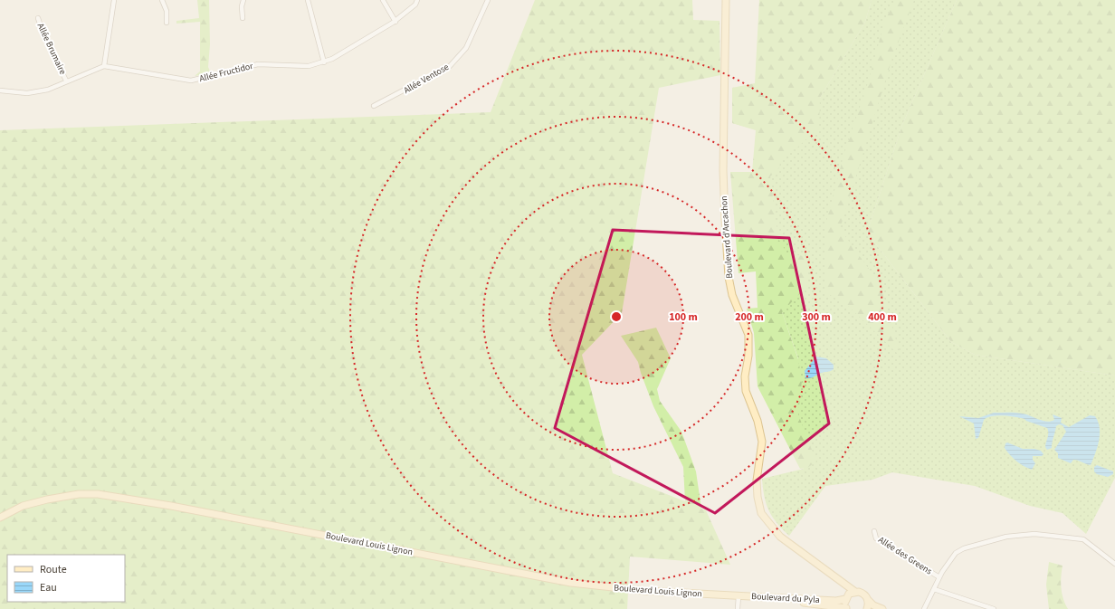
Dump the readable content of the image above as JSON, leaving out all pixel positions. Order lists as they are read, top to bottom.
{
  "streets": {
    "main road": ["Boulevard d'Arcachon", "Boulevard Louis Lignon", "Boulevard du Pyla"],
    "street": [
      "Allée Brumaire",
      "Allée Fructidor",
      "Allée Ventose",
      "Allée des Greens"
    ]
  },
  "crossings": [
    ["Boulevard Louis Lignon", "Boulevard du Pyla"]
  ],
  "legend": ["Route", "Eau"],
  "rings": [
    "100 m",
    "200 m",
    "300 m",
    "400 m"
  ]
}
